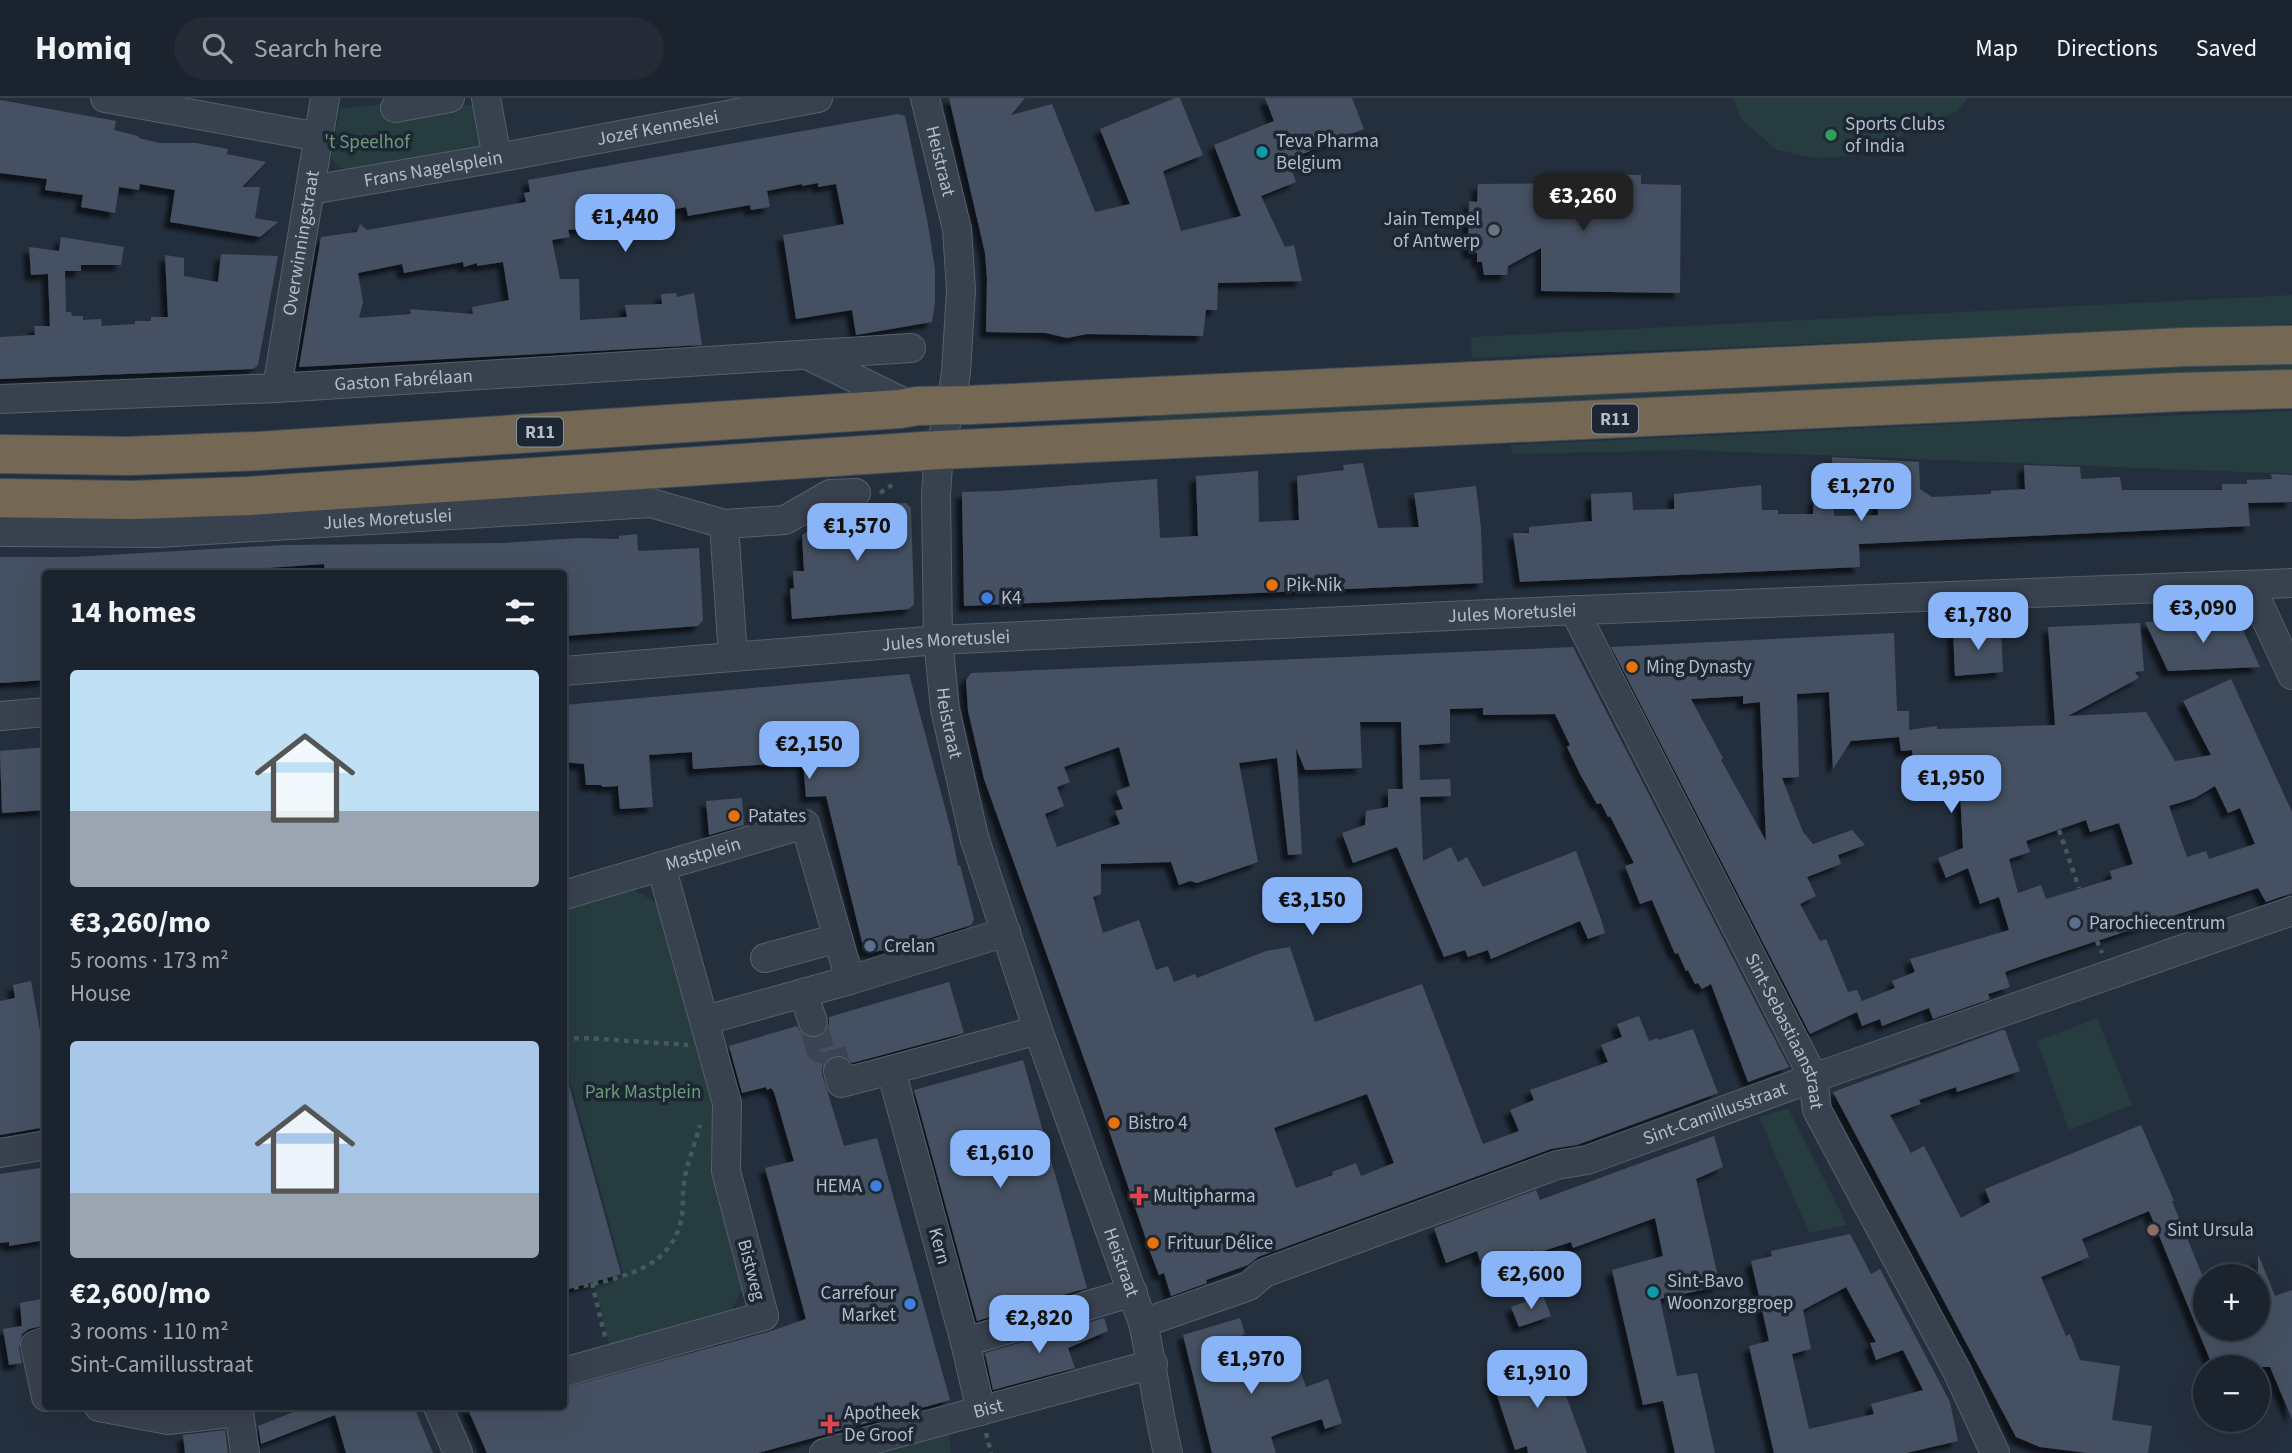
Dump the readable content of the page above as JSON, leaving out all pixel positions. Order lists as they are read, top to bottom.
{
  "streets": {
    "highway": ["R11"],
    "street": [
      "Jozef Kenneslei",
      "Heistraat",
      "Frans Nagelsplein",
      "Overwinningstraat",
      "Gaston Fabrélaan",
      "Jules Moretuslei",
      "Mastplein",
      "Sint-Sebastiaanstraat",
      "Sint-Camillusstraat",
      "Kern",
      "Bistweg",
      "Bist"
    ]
  },
  "crossings": [
    ["Jozef Kenneslei", "Frans Nagelsplein"],
    ["Heistraat", "Gaston Fabrélaan"],
    ["Heistraat", "R11"],
    ["Heistraat", "Jules Moretuslei"],
    ["Heistraat", "Sint-Camillusstraat"],
    ["Frans Nagelsplein", "Overwinningstraat"],
    ["Overwinningstraat", "Gaston Fabrélaan"],
    ["Gaston Fabrélaan", "R11"],
    ["Jules Moretuslei", "Sint-Sebastiaanstraat"],
    ["Mastplein", "Bistweg"],
    ["Sint-Sebastiaanstraat", "Sint-Camillusstraat"],
    ["Kern", "Bist"]
  ],
  "parks": ["'t Speelhof", "Park Mastplein"],
  "places": {
    "other": [
      "Sports Clubs of India",
      "Teva Pharma Belgium",
      "Jain Tempel of Antwerp",
      "Pik-Nik",
      "K4",
      "Ming Dynasty",
      "Patates",
      "Parochiecentrum",
      "Crelan",
      "Bistro 4",
      "HEMA",
      "Sint Ursula",
      "Frituur Délice",
      "Sint-Bavo Woonzorggroep",
      "Carrefour Market"
    ],
    "health": ["Multipharma", "Apotheek De Groof"]
  },
  "page": {
    "header": "Homiq",
    "search": "Search here",
    "nav": ["Map", "Directions", "Saved"],
    "price": [
      "€3,260",
      "€1,440",
      "€1,270",
      "€1,570",
      "€3,090",
      "€1,780",
      "€2,150",
      "€1,950",
      "€3,150",
      "€1,610",
      "€2,600",
      "€2,820",
      "€1,970",
      "€1,910"
    ],
    "heading": "14 homes",
    "list": [
      {
        "name": "€3,260/mo",
        "note": "5 rooms · 173 m² · House"
      },
      {
        "name": "€2,600/mo",
        "note": "3 rooms · 110 m² · Sint-Camillusstraat"
      }
    ],
    "map_buttons": ["+", "−"]
  }
}
